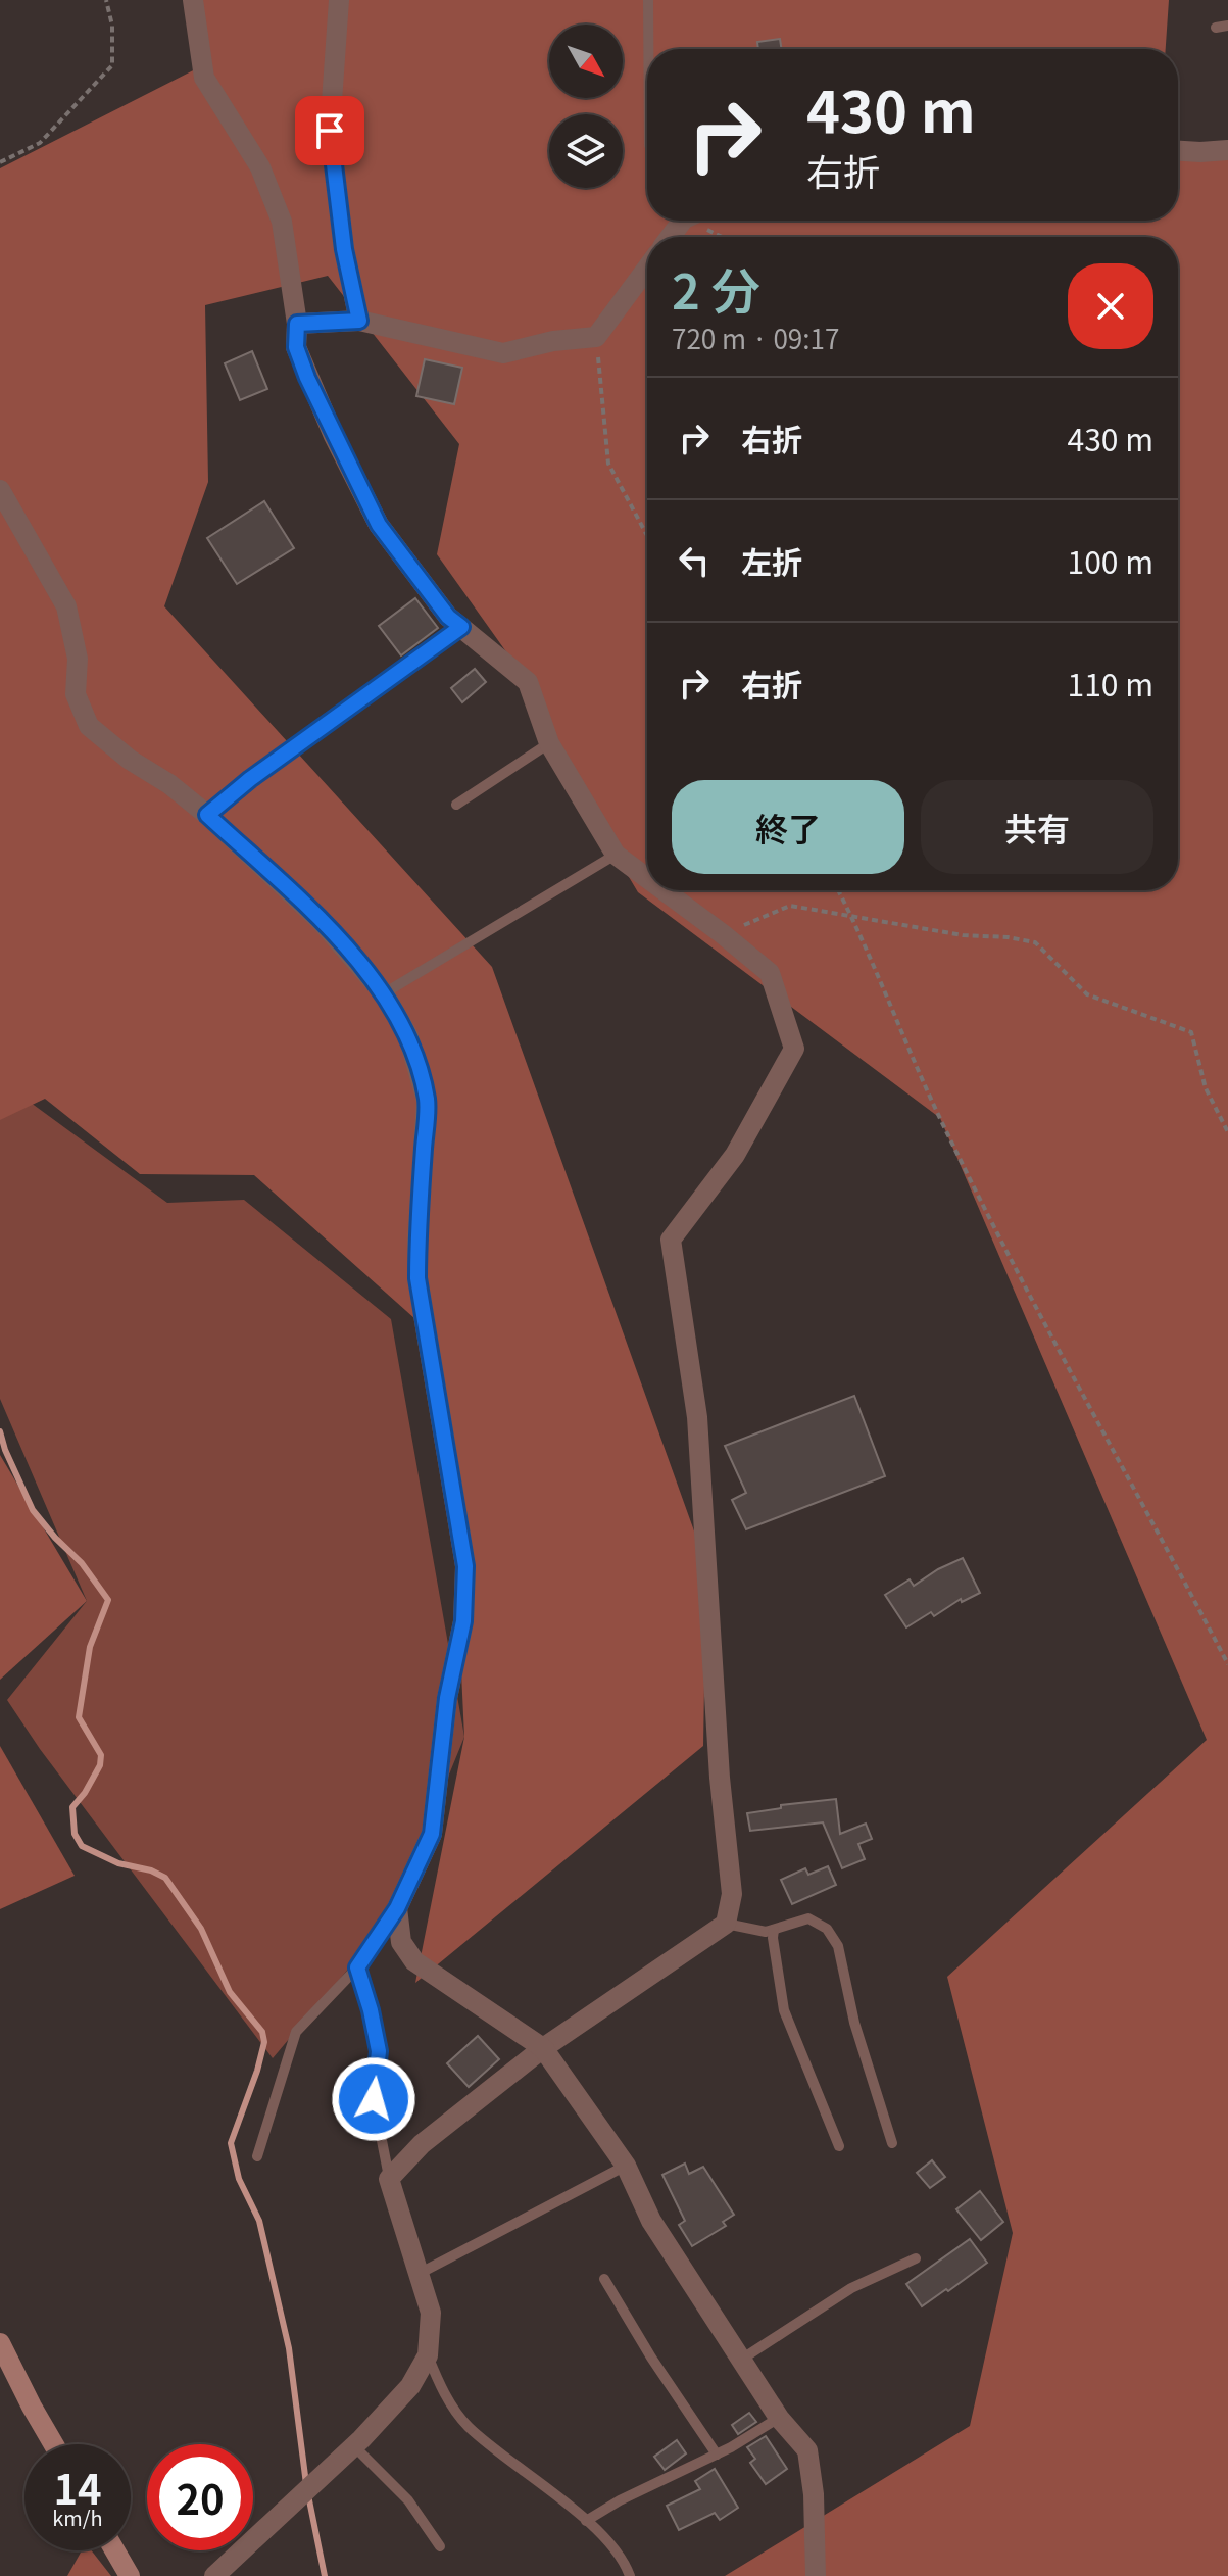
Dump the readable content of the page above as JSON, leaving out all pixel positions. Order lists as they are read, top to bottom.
{
  "north": "bottom right",
  "page": {
    "turn": ["430 m", "右折"],
    "heading": ["2 分", "720 m · 09:17"],
    "list": [
      {
        "name": "右折",
        "value": "430 m"
      },
      {
        "name": "左折",
        "value": "100 m"
      },
      {
        "name": "右折",
        "value": "110 m"
      }
    ],
    "buttons": ["終了", "共有"],
    "speed": "14 km/h",
    "limit": "20"
  }
}
